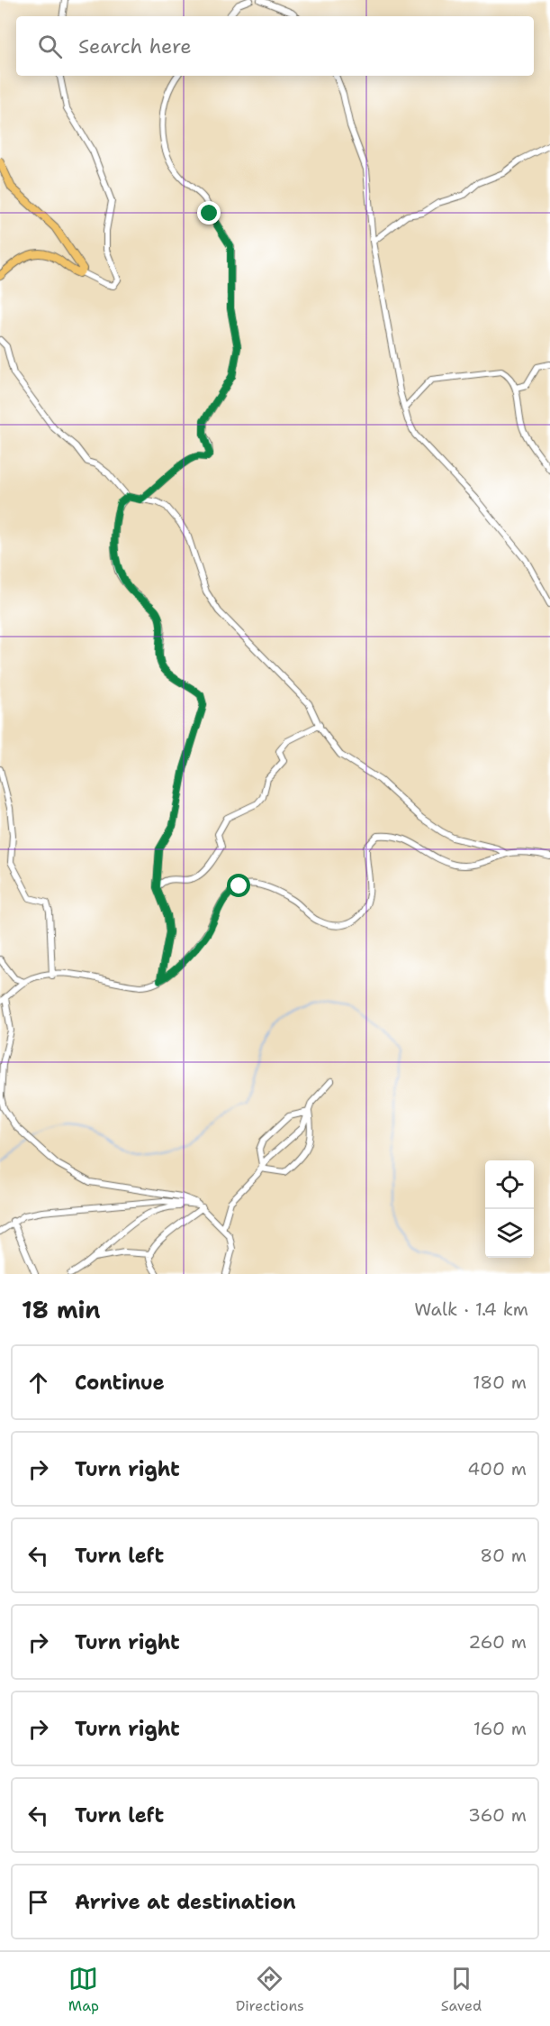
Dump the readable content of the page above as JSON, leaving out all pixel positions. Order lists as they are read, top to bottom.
{
  "page": {
    "search": "Search here",
    "heading": ["18 min", "Walk · 1.4 km"],
    "list": [
      ["Continue", "180 m"],
      ["Turn right", "400 m"],
      ["Turn left", "80 m"],
      ["Turn right", "260 m"],
      ["Turn right", "160 m"],
      ["Turn left", "360 m"],
      "Arrive at destination"
    ],
    "nav": ["Map", "Directions", "Saved"]
  }
}
